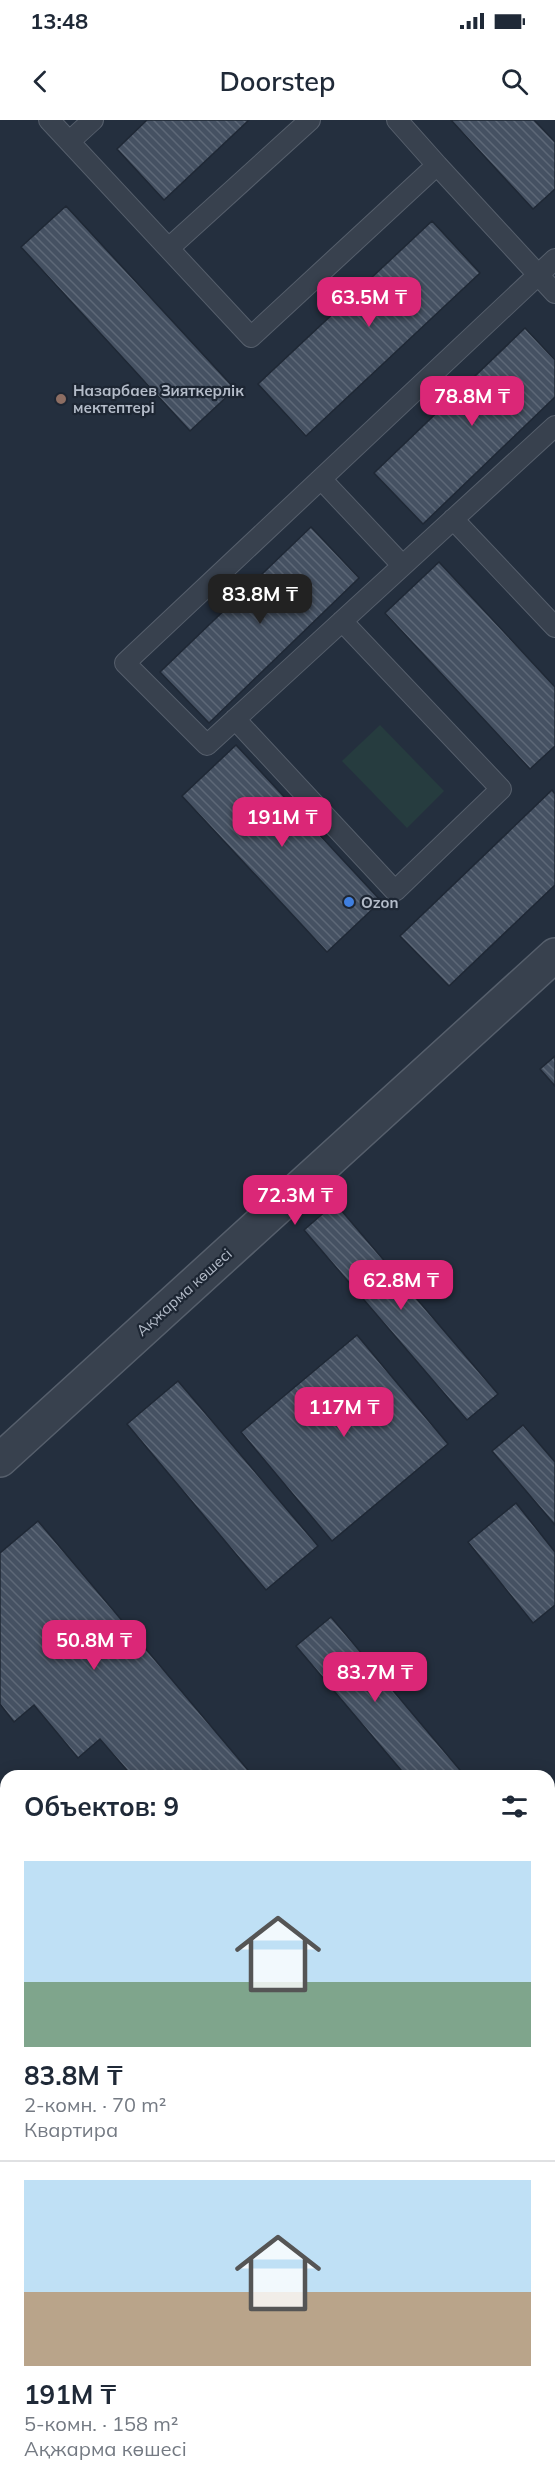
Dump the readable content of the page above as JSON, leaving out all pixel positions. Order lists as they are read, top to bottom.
{
  "streets": {
    "street": ["Ақжарма көшесі"]
  },
  "places": ["Назарбаев Зияткерлік мектептері", "Ozon"],
  "page": {
    "status": "13:48",
    "header": "Doorstep",
    "price": [
      "63.5M ₸",
      "78.8M ₸",
      "83.8M ₸",
      "191M ₸",
      "72.3M ₸",
      "62.8M ₸",
      "117M ₸",
      "50.8M ₸",
      "83.7M ₸"
    ],
    "heading": "Объектов: 9",
    "list": [
      {
        "name": "83.8M ₸",
        "note": "2-комн. · 70 m² · Квартира"
      },
      {
        "name": "191M ₸",
        "note": "5-комн. · 158 m² · Ақжарма көшесі"
      }
    ]
  }
}
